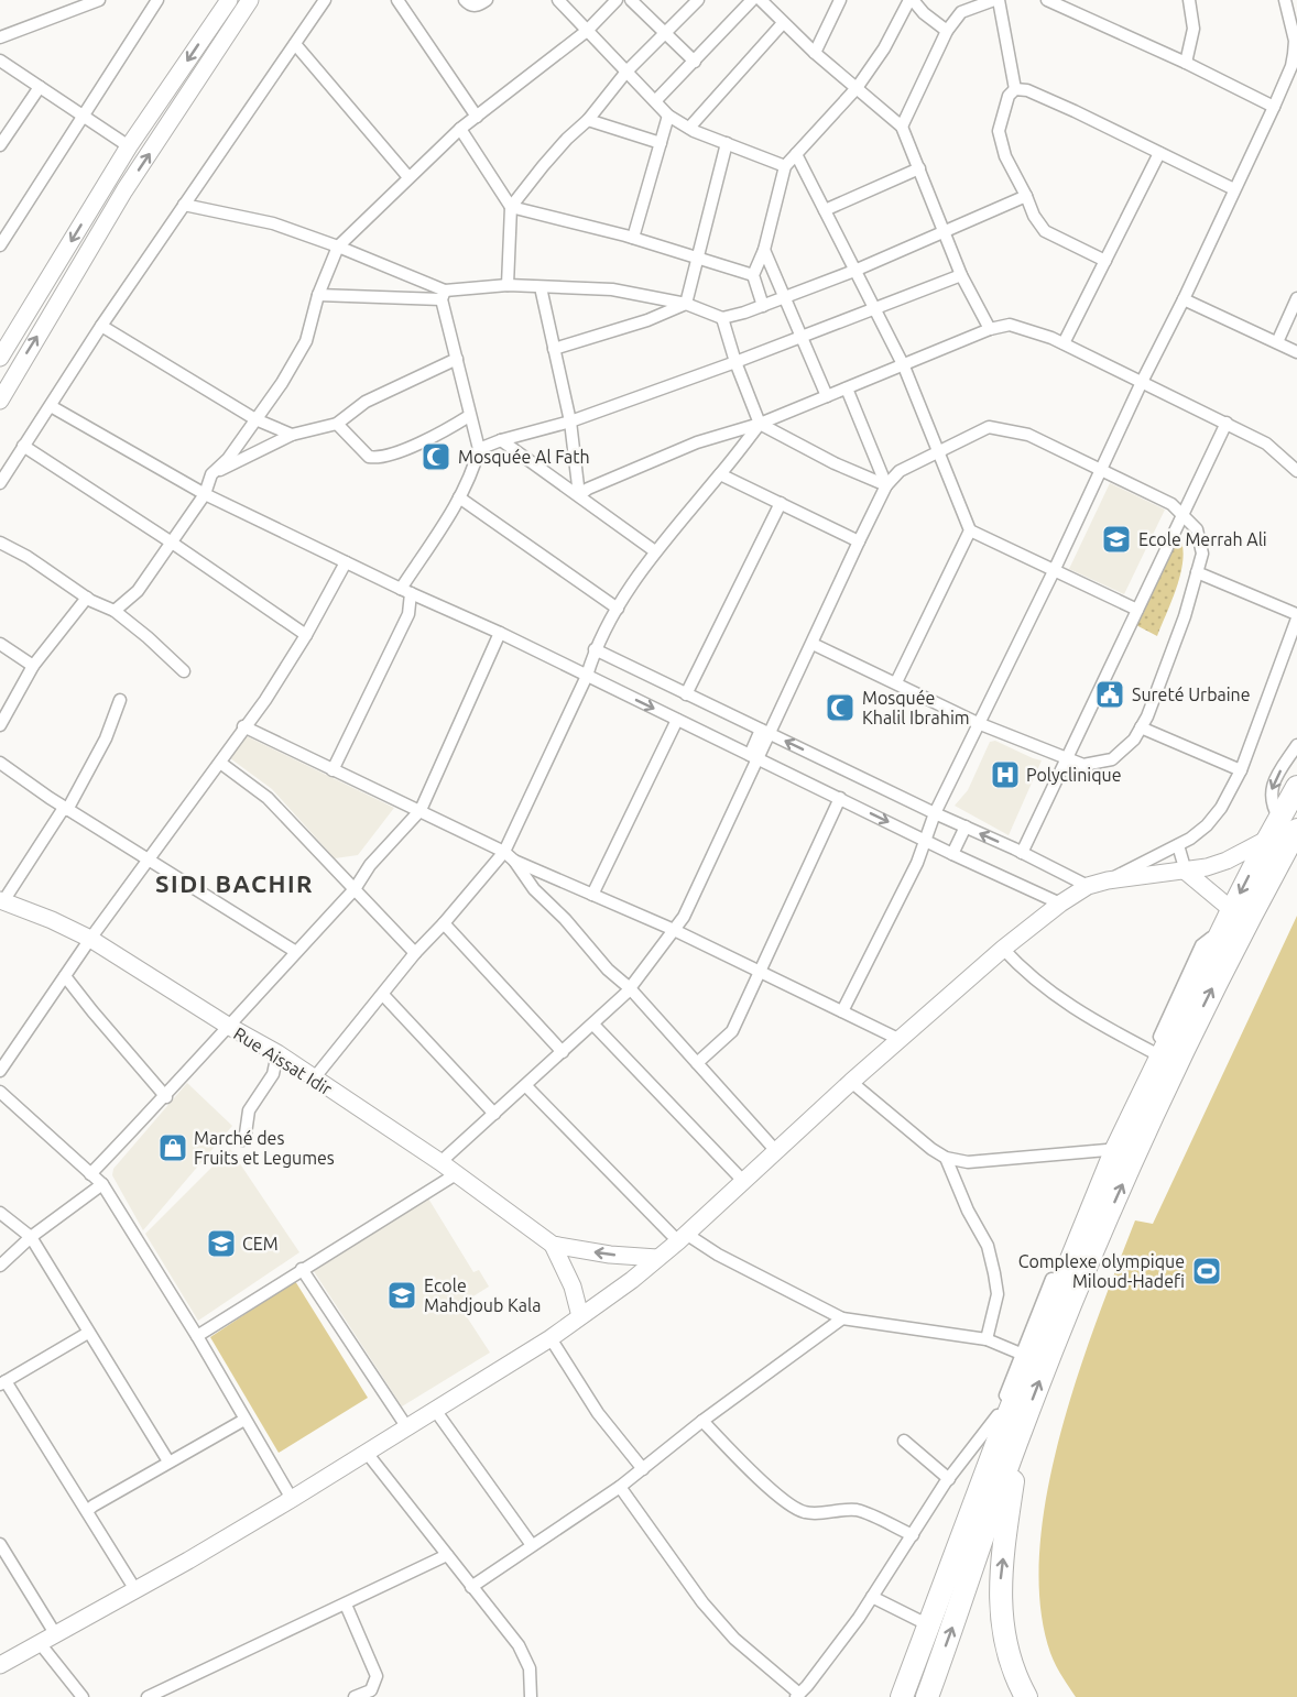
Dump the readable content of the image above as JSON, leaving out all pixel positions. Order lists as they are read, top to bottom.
{
  "streets": {
    "street": ["Rue Aissat Idir"]
  },
  "districts": ["SIDI BACHIR"],
  "places": {
    "mosque": ["Mosquée Al Fath", "Mosquée Khalil Ibrahim"],
    "school or university": ["Ecole Merrah Ali", "CEM", "Ecole Mahdjoub Kala"],
    "public building": ["Sureté Urbaine"],
    "hospital": ["Polyclinique"],
    "shop": ["Marché des Fruits et Legumes"],
    "sports": ["Complexe olympique Miloud-Hadefi"]
  }
}
